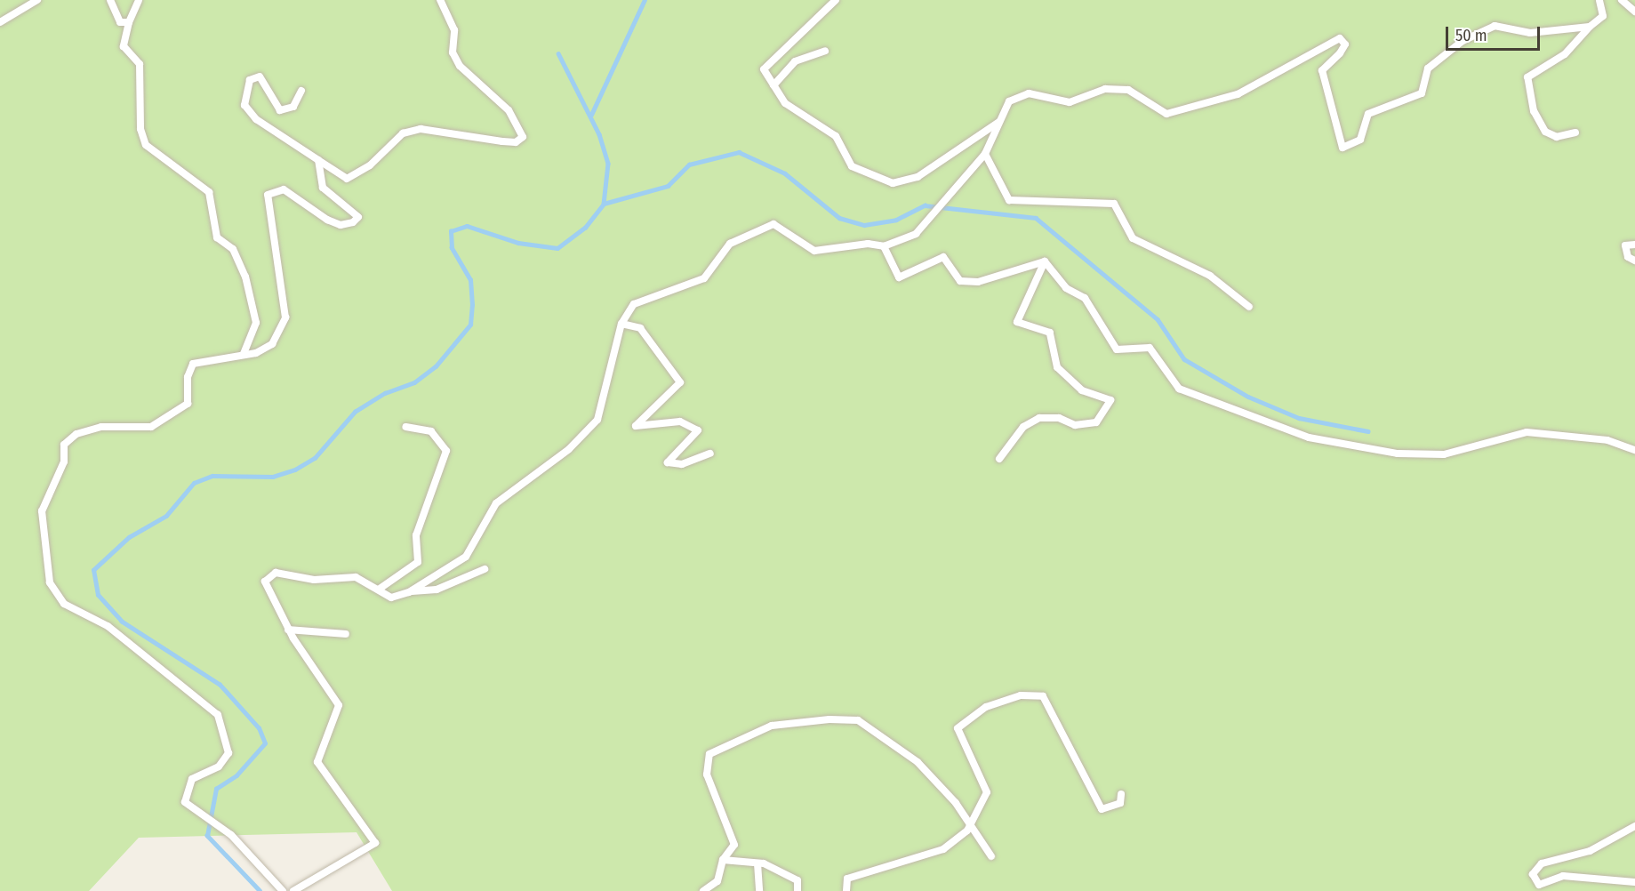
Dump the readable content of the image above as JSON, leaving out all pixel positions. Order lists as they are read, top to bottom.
{
  "scale_bar": "50 m"
}
